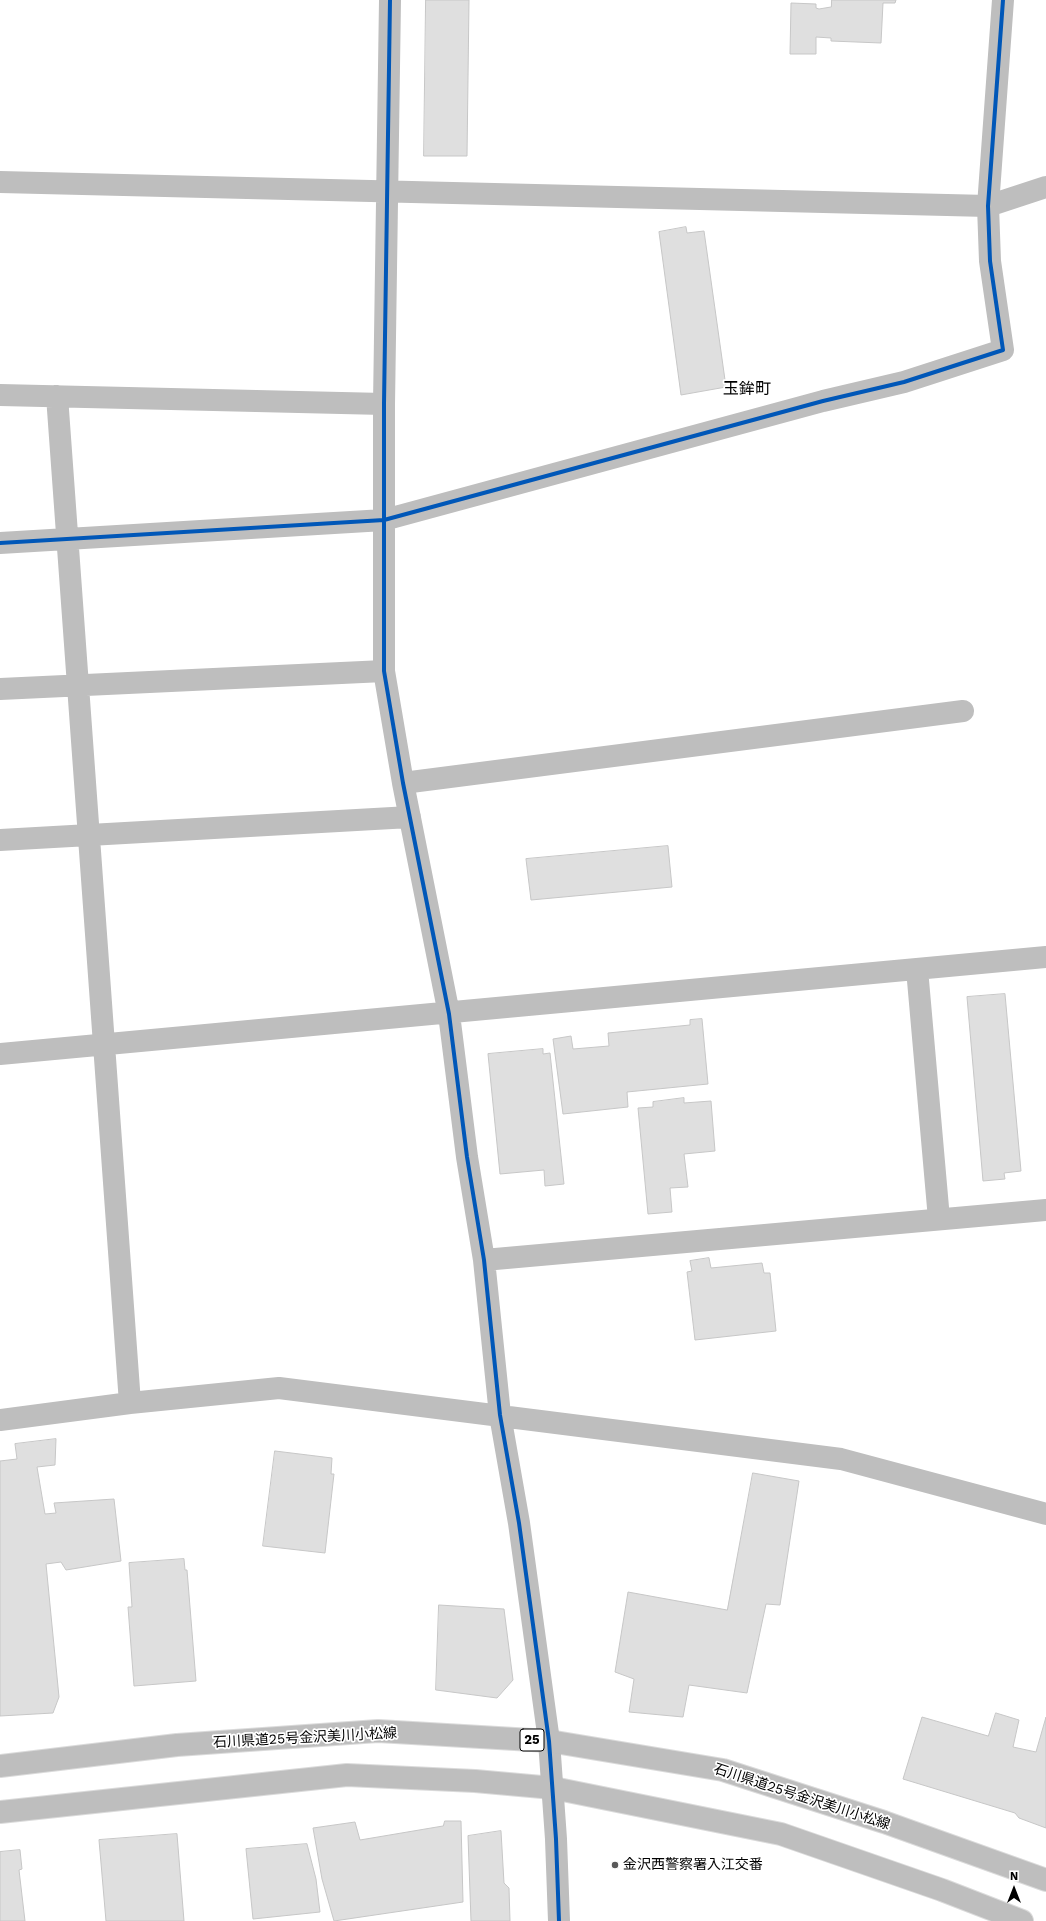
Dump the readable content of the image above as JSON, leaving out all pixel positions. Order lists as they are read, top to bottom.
{
  "streets": {
    "street": ["石川県道25号金沢美川小松線", "25"]
  },
  "districts": ["玉鉾町"],
  "places": ["金沢西警察署入江交番"],
  "north": "top"
}
